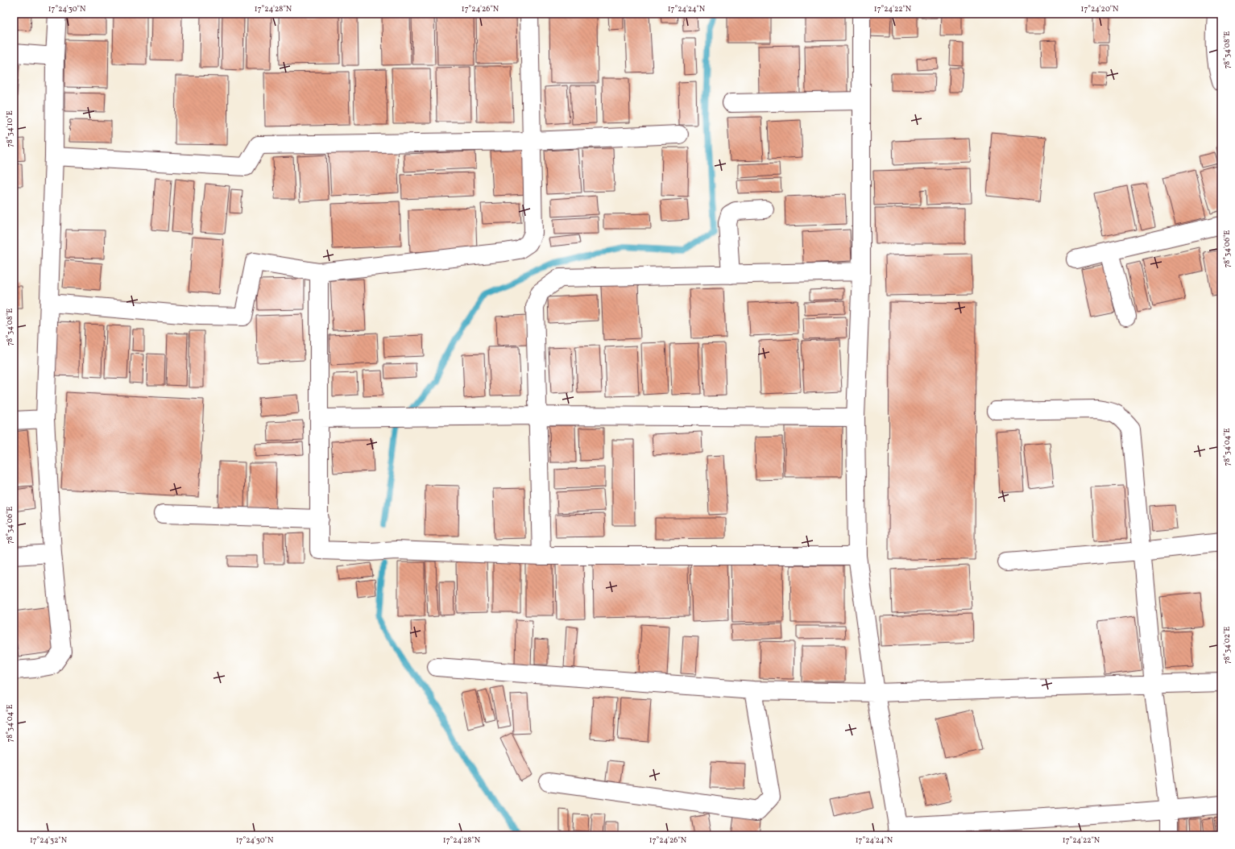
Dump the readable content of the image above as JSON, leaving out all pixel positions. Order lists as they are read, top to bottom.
{
  "coordinates": [
    "17°24'30\"N",
    "17°24'28\"N",
    "17°24'26\"N",
    "17°24'24\"N",
    "17°24'22\"N",
    "17°24'20\"N",
    "78°34'08\"E",
    "78°34'10\"E",
    "78°34'06\"E",
    "78°34'04\"E",
    "78°34'02\"E",
    "17°24'32\"N"
  ]
}
